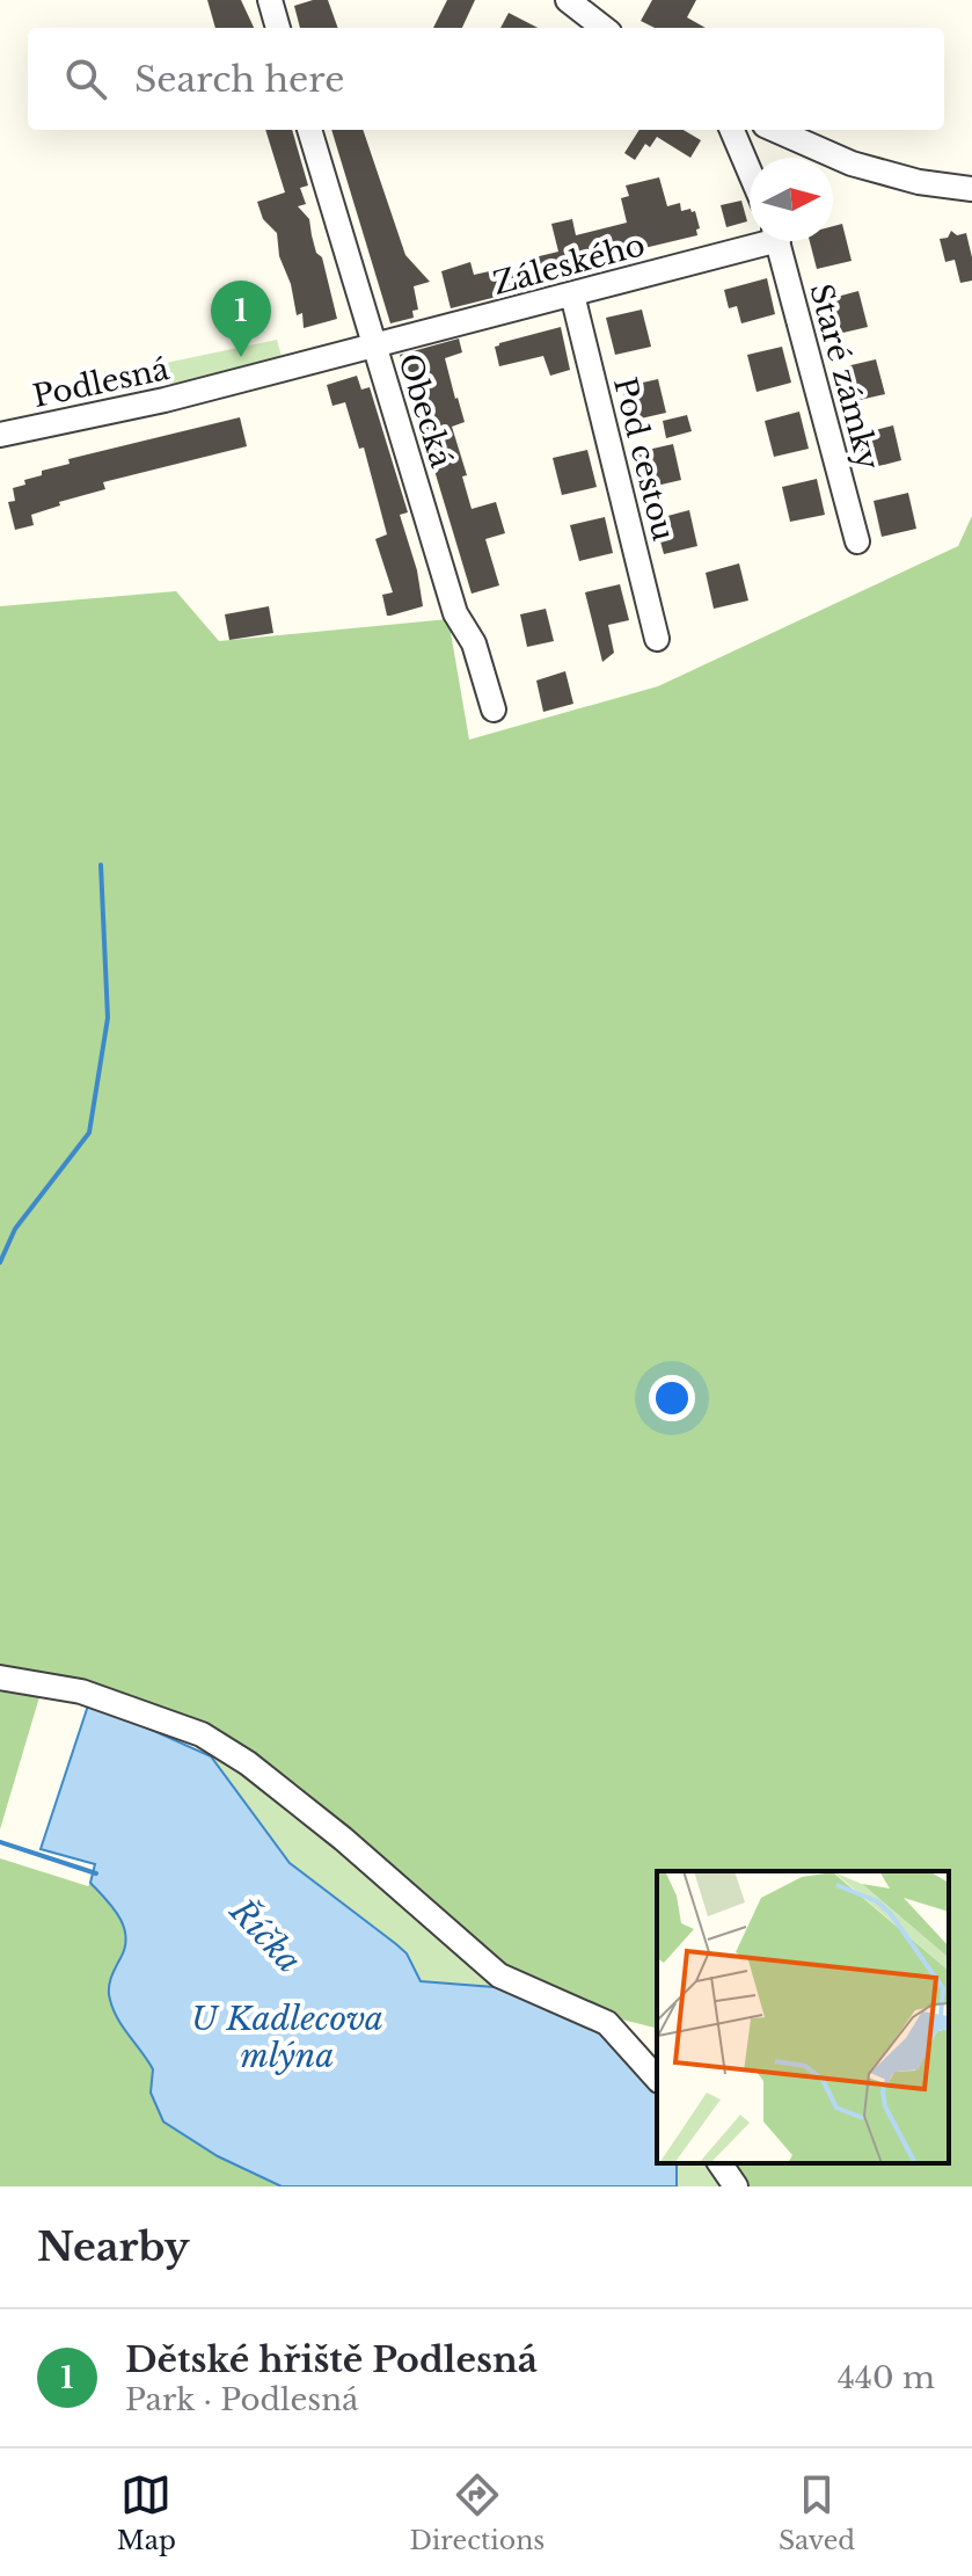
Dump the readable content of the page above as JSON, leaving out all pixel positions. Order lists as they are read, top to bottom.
{
  "streets": {
    "street": [
      "Záleského",
      "Staré zámky",
      "Podlesná",
      "Obecká",
      "Pod cestou"
    ]
  },
  "crossings": [
    ["Záleského", "Podlesná"],
    ["Záleského", "Obecká"],
    ["Záleského", "Pod cestou"],
    ["Podlesná", "Obecká"]
  ],
  "water": ["Říčka", "U Kadlecova mlýna"],
  "north": "right",
  "page": {
    "search": "Search here",
    "pins": "1",
    "heading": "Nearby",
    "list": [
      {
        "mark": "1",
        "name": "Dětské hřiště Podlesná",
        "note": "Park · Podlesná",
        "value": "440 m"
      }
    ],
    "nav": ["Map", "Directions", "Saved"]
  }
}
